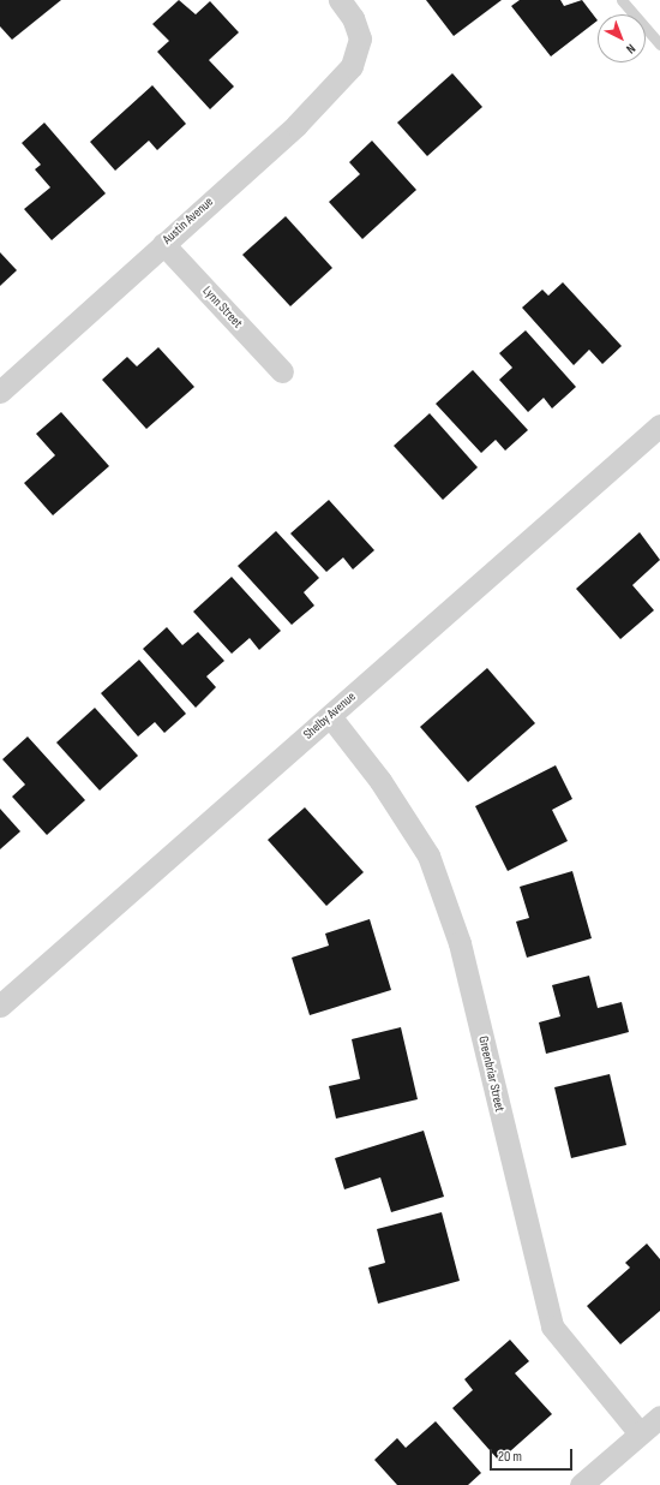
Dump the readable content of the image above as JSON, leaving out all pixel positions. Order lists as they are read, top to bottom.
{
  "streets": {
    "street": [
      "Austin Avenue",
      "Lynn Street",
      "Shelby Avenue",
      "Greenbriar Street"
    ]
  },
  "crossings": [
    ["Austin Avenue", "Lynn Street"],
    ["Shelby Avenue", "Greenbriar Street"]
  ],
  "scale_bar": "20 m",
  "north": "bottom right"
}
